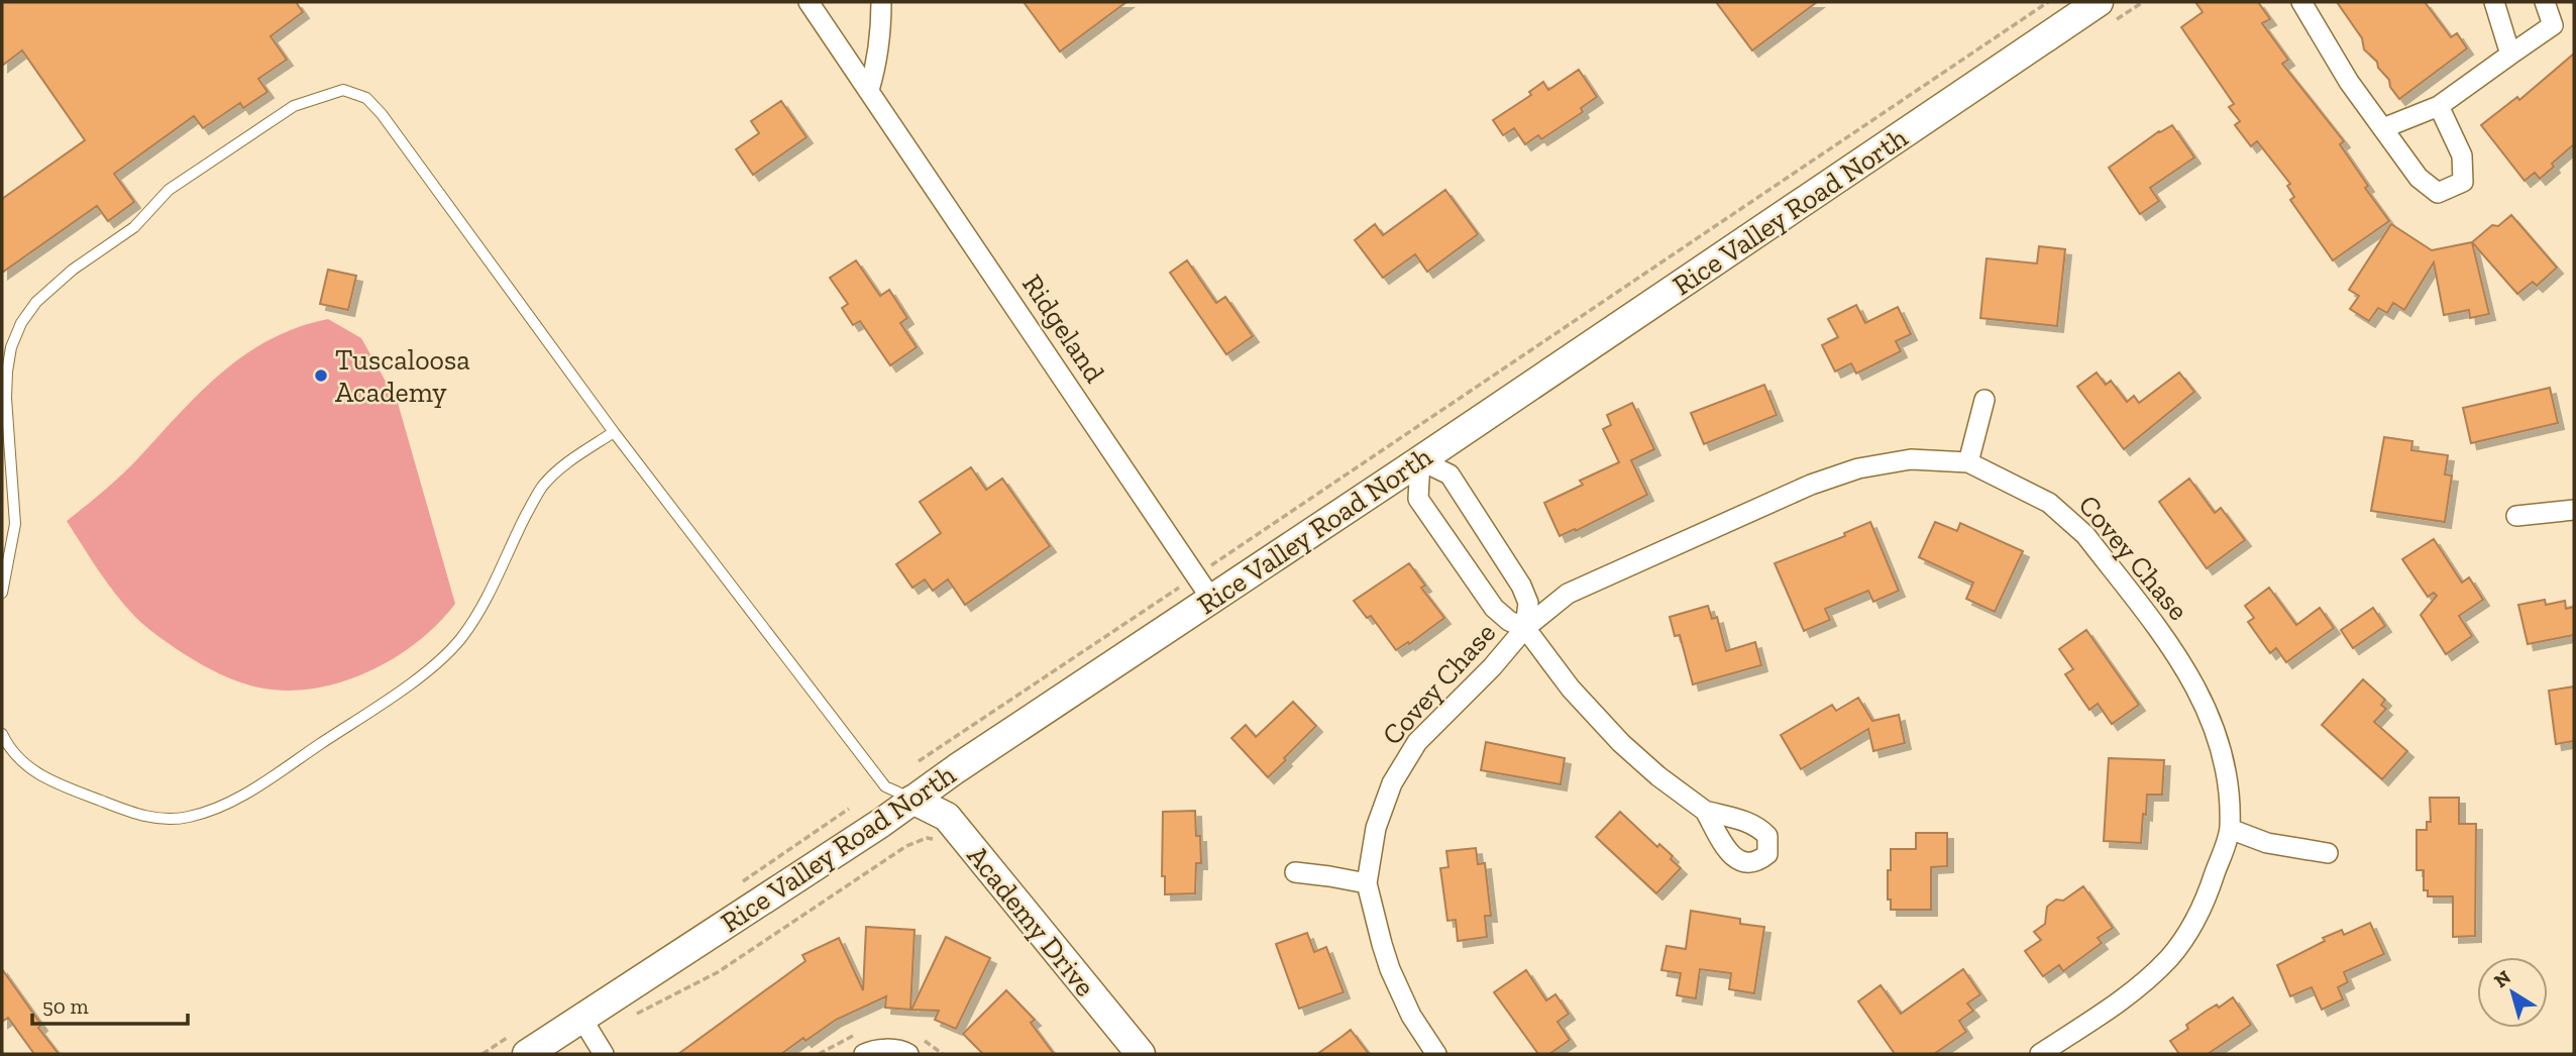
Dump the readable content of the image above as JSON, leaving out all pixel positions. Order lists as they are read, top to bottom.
{
  "streets": {
    "street": [
      "Rice Valley Road North",
      "Ridgeland",
      "Covey Chase",
      "Academy Drive"
    ]
  },
  "crossings": [
    ["Rice Valley Road North", "Ridgeland"],
    ["Rice Valley Road North", "Covey Chase"],
    ["Rice Valley Road North", "Academy Drive"]
  ],
  "places": ["Tuscaloosa Academy"],
  "scale_bar": "50 m",
  "north": "top left"
}
